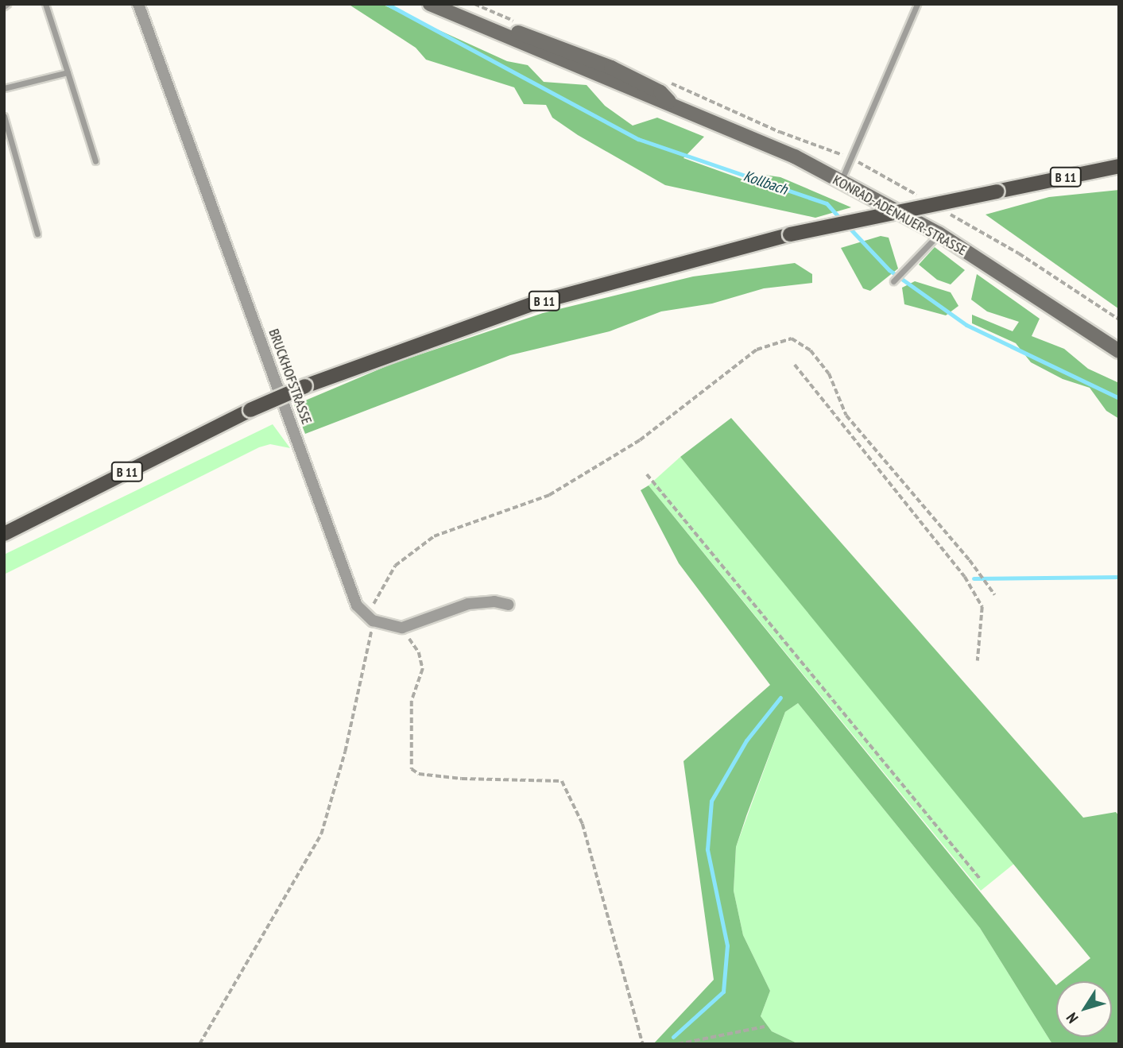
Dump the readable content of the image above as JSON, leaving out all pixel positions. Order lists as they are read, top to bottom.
{
  "streets": {
    "main road": ["B 11"],
    "street": ["KONRAD-ADENAUER-STRASSE", "BRUCKHOFSTRASSE"]
  },
  "water": ["Kollbach"],
  "north": "bottom left"
}
